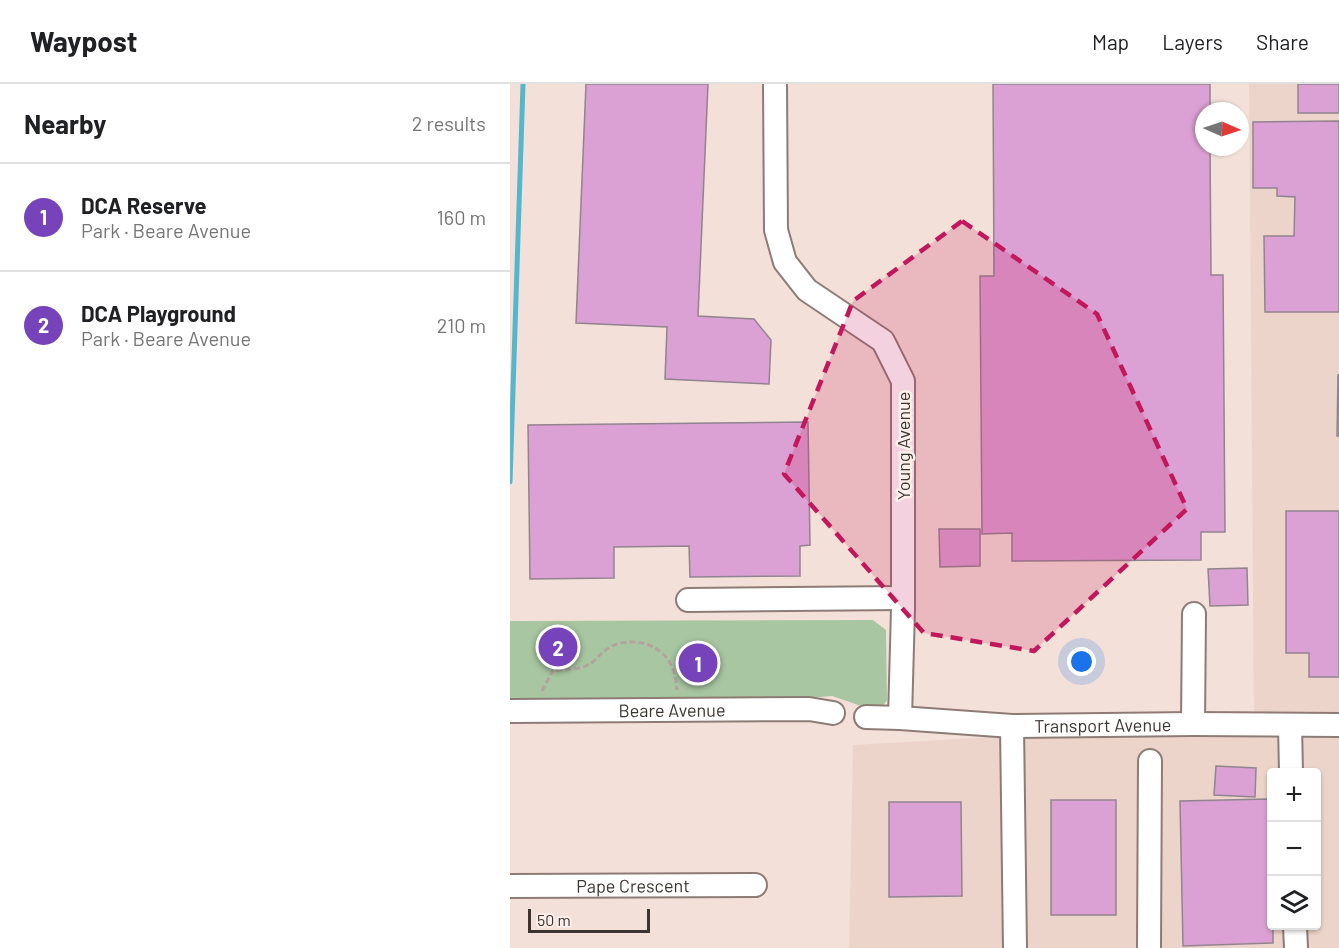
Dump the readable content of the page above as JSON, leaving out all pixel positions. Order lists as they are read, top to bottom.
{
  "streets": {
    "street": [
      "Young Avenue",
      "Beare Avenue",
      "Transport Avenue",
      "Pape Crescent"
    ]
  },
  "crossings": [
    ["Young Avenue", "Transport Avenue"]
  ],
  "scale_bar": "50 m",
  "north": "right",
  "page": {
    "header": "Waypost",
    "nav": ["Map", "Layers", "Share"],
    "heading": ["Nearby", "2 results"],
    "list": [
      {
        "mark": "1",
        "name": "DCA Reserve",
        "note": "Park · Beare Avenue",
        "value": "160 m"
      },
      {
        "mark": "2",
        "name": "DCA Playground",
        "note": "Park · Beare Avenue",
        "value": "210 m"
      }
    ],
    "pins": ["2", "1"],
    "map_buttons": ["+", "−"],
    "scale": "50 m"
  }
}
